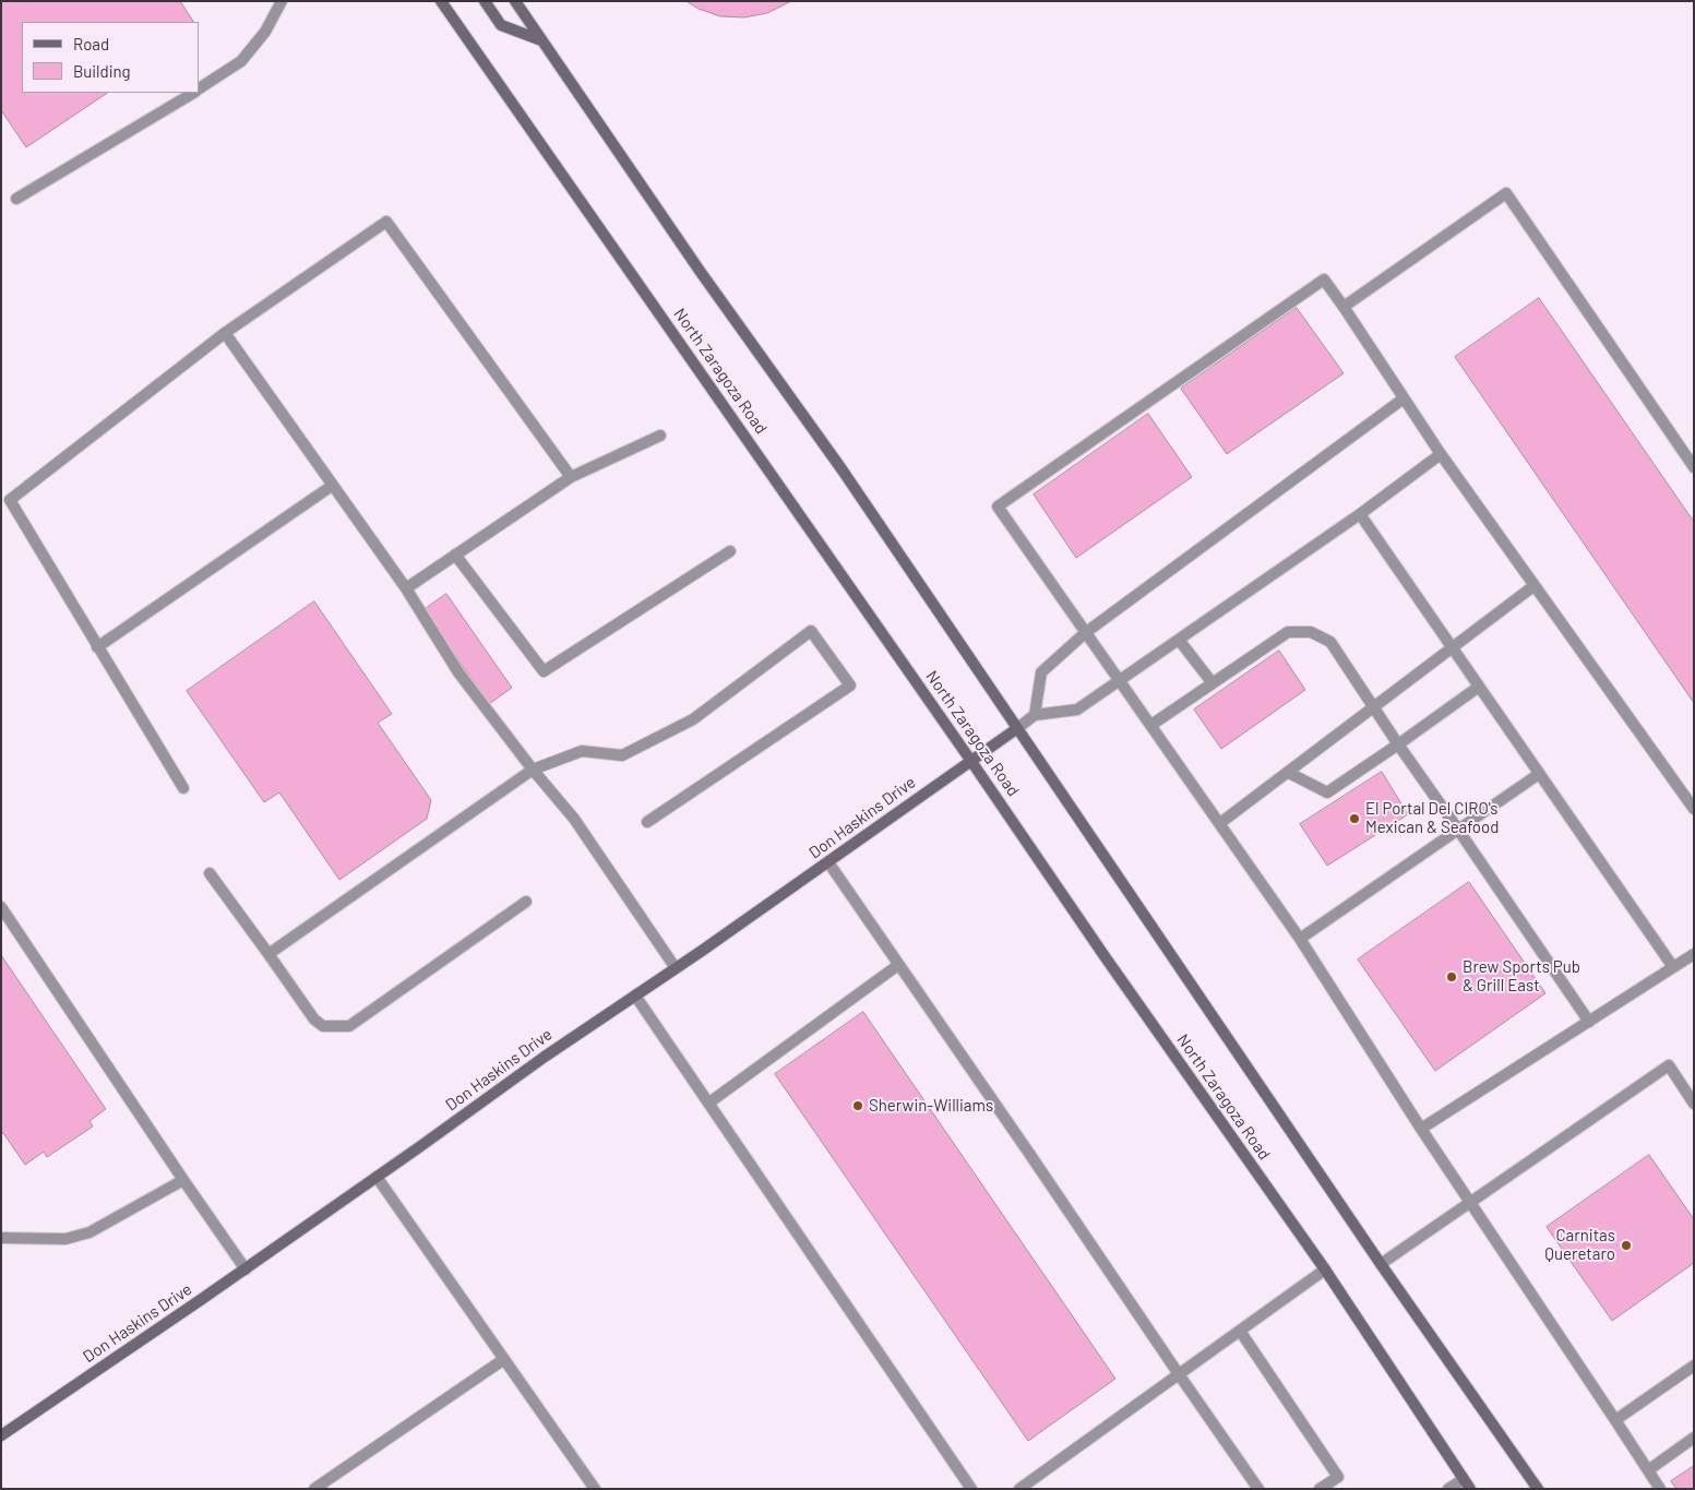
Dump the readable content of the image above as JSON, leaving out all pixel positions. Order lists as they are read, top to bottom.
{
  "streets": {
    "main road": ["North Zaragoza Road", "Don Haskins Drive"]
  },
  "crossings": [
    ["North Zaragoza Road", "Don Haskins Drive"]
  ],
  "places": [
    "El Portal Del CIRO's Mexican & Seafood",
    "Brew Sports Pub & Grill East",
    "Sherwin-Williams",
    "Carnitas Queretaro"
  ],
  "legend": ["Road", "Building"]
}
